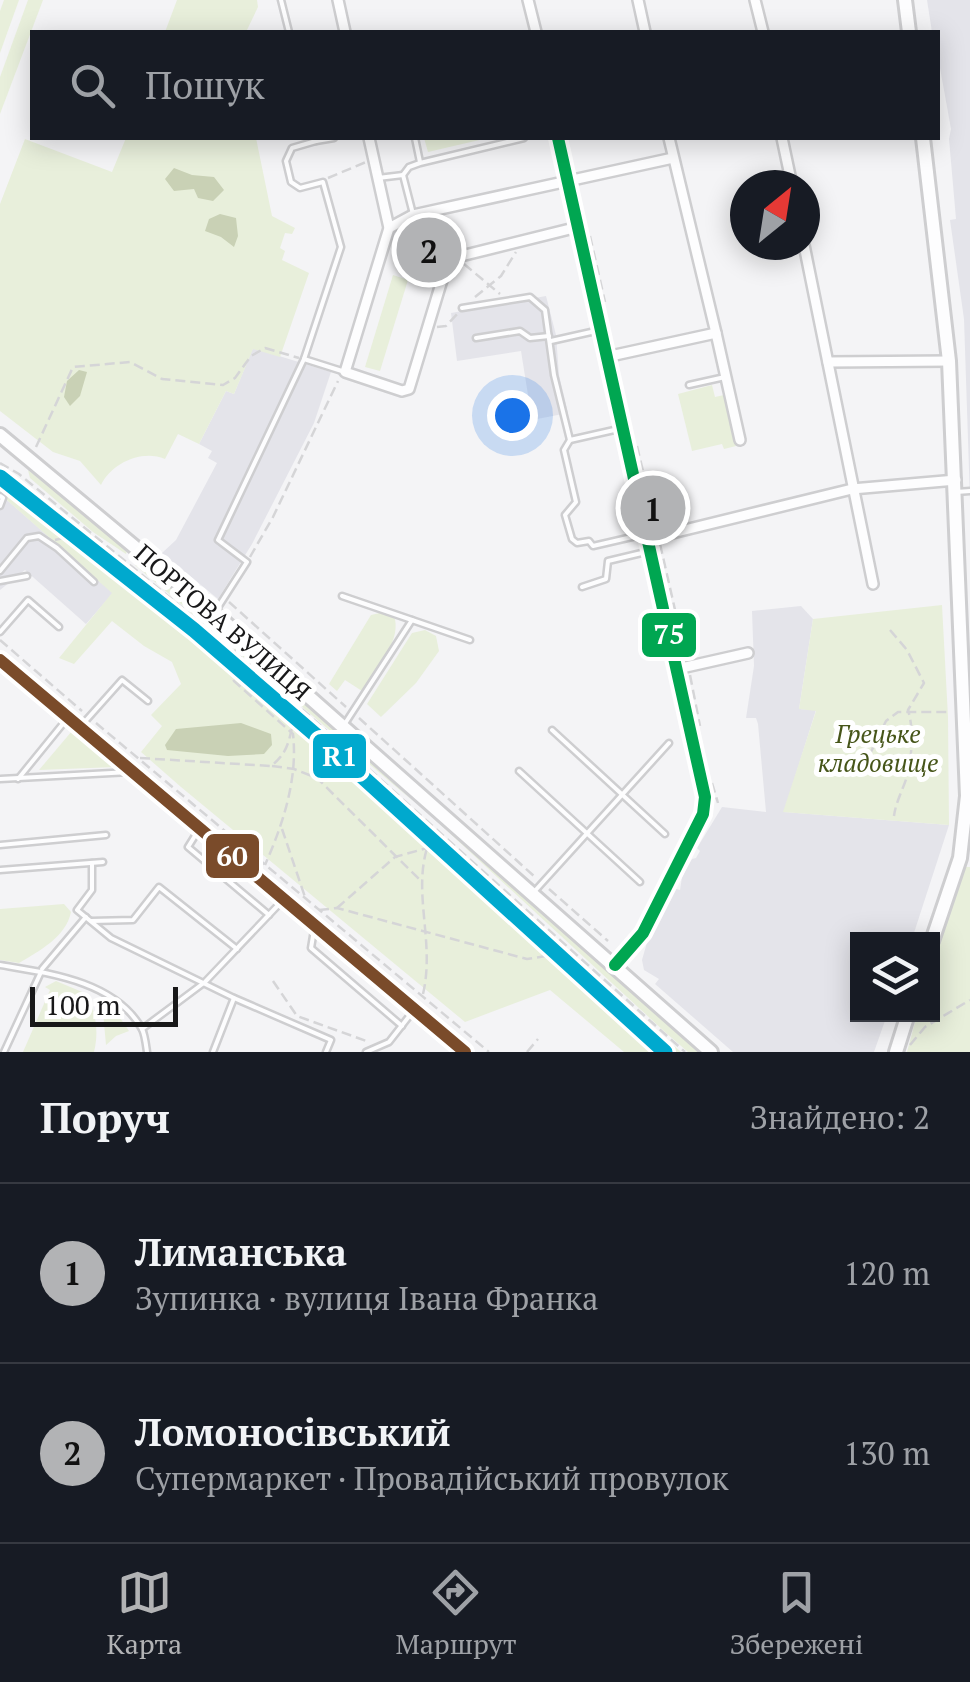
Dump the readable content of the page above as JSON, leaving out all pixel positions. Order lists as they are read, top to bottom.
{
  "streets": {
    "main road": ["ПОРТОВА ВУЛИЦЯ"]
  },
  "parks": ["Грецьке кладовище"],
  "lines": ["transit line 75", "transit line R1", "transit line 60"],
  "scale_bar": "100 m",
  "north": "top right",
  "page": {
    "search": "Пошук",
    "pins": ["2", "1"],
    "scale": "100 m",
    "heading": ["Поруч", "Знайдено: 2"],
    "list": [
      {
        "mark": "1",
        "name": "Лиманська",
        "note": "Зупинка · вулиця Івана Франка",
        "value": "120 m"
      },
      {
        "mark": "2",
        "name": "Ломоносівський",
        "note": "Супермаркет · Провадійський провулок",
        "value": "130 m"
      }
    ],
    "nav": ["Карта", "Маршрут", "Збережені"]
  }
}
